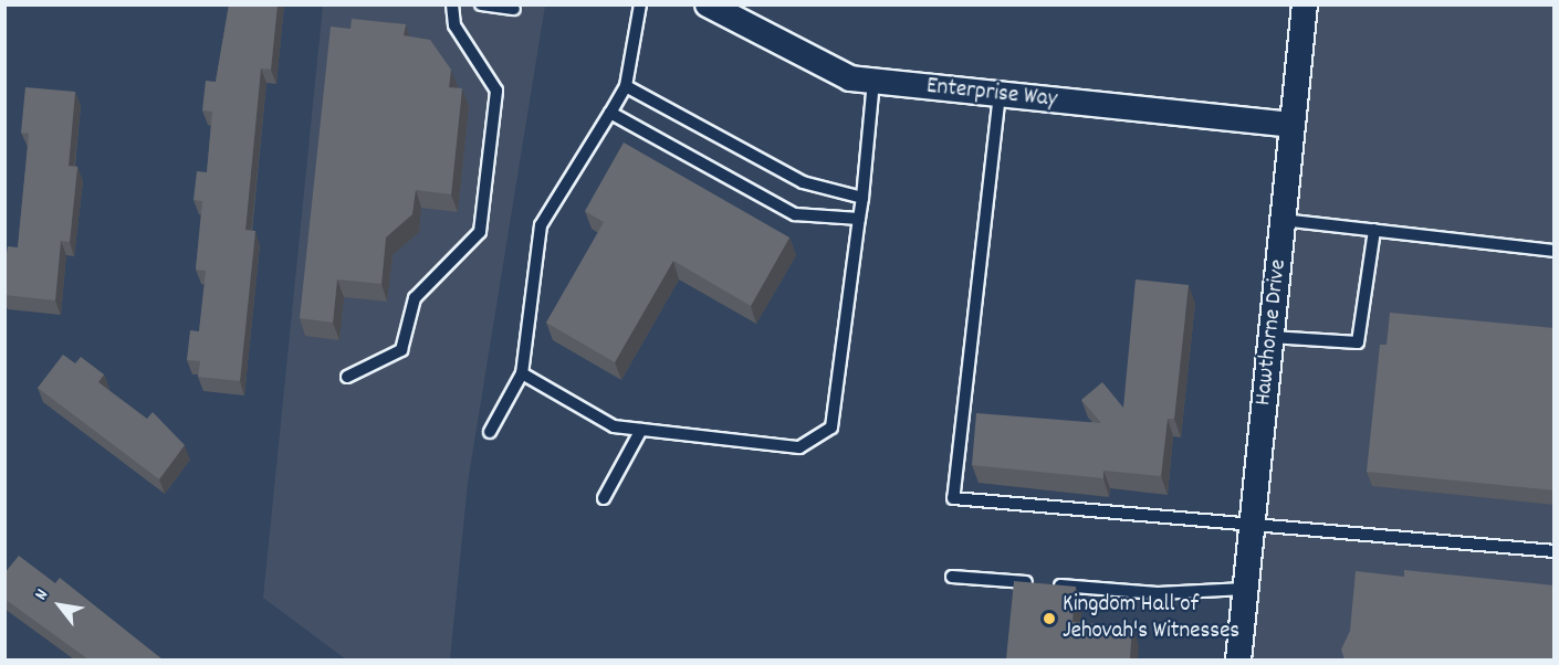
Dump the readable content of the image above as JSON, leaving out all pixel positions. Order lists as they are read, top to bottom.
{
  "streets": {
    "street": ["Enterprise Way", "Hawthorne Drive"]
  },
  "crossings": [
    ["Enterprise Way", "Hawthorne Drive"]
  ],
  "places": ["Kingdom Hall of Jehovah's Witnesses"],
  "north": "top left"
}
